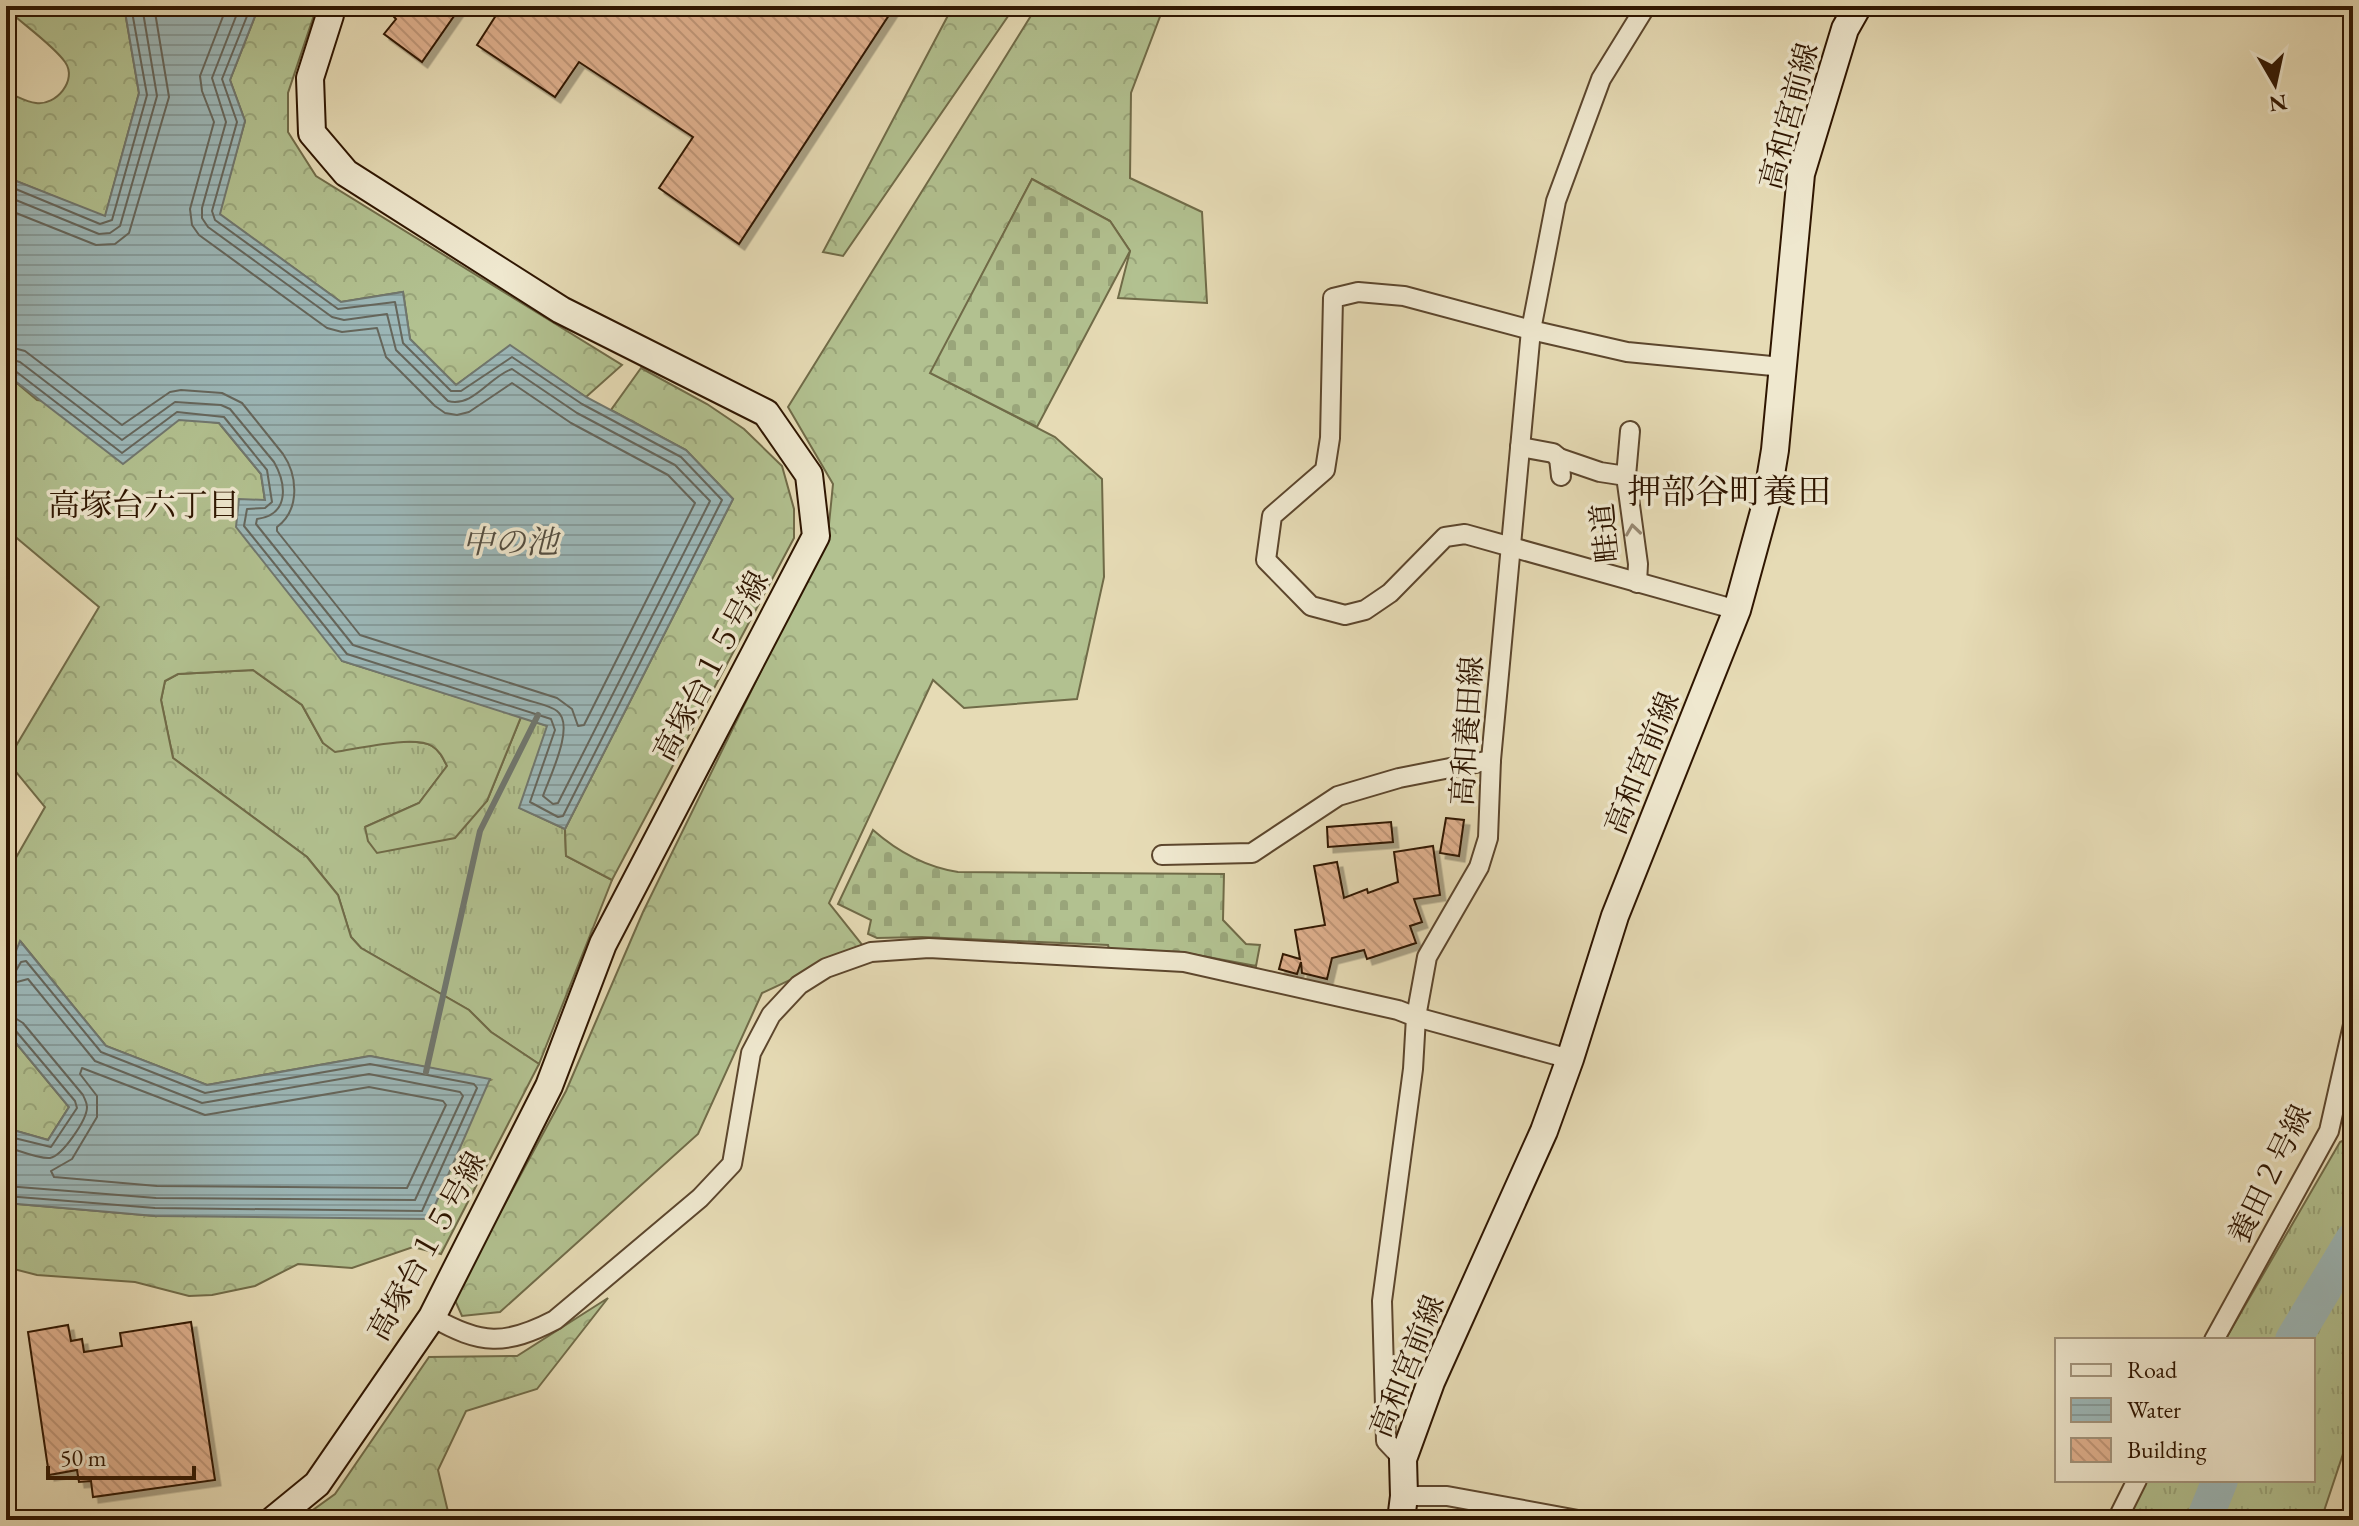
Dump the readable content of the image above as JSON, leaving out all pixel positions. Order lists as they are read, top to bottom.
{
  "streets": {
    "street": [
      "高和宮前線",
      "畦道",
      "高塚台１５号線",
      "高和養田線",
      "養田２号線"
    ]
  },
  "crossings": [
    ["高和宮前線", "高和養田線"],
    ["畦道", "高和養田線"]
  ],
  "one_way": ["畦道"],
  "districts": ["押部谷町養田", "高塚台六丁目"],
  "water": ["中の池"],
  "legend": ["Road", "Water", "Building"],
  "scale_bar": "50 m",
  "north": "bottom"
}
